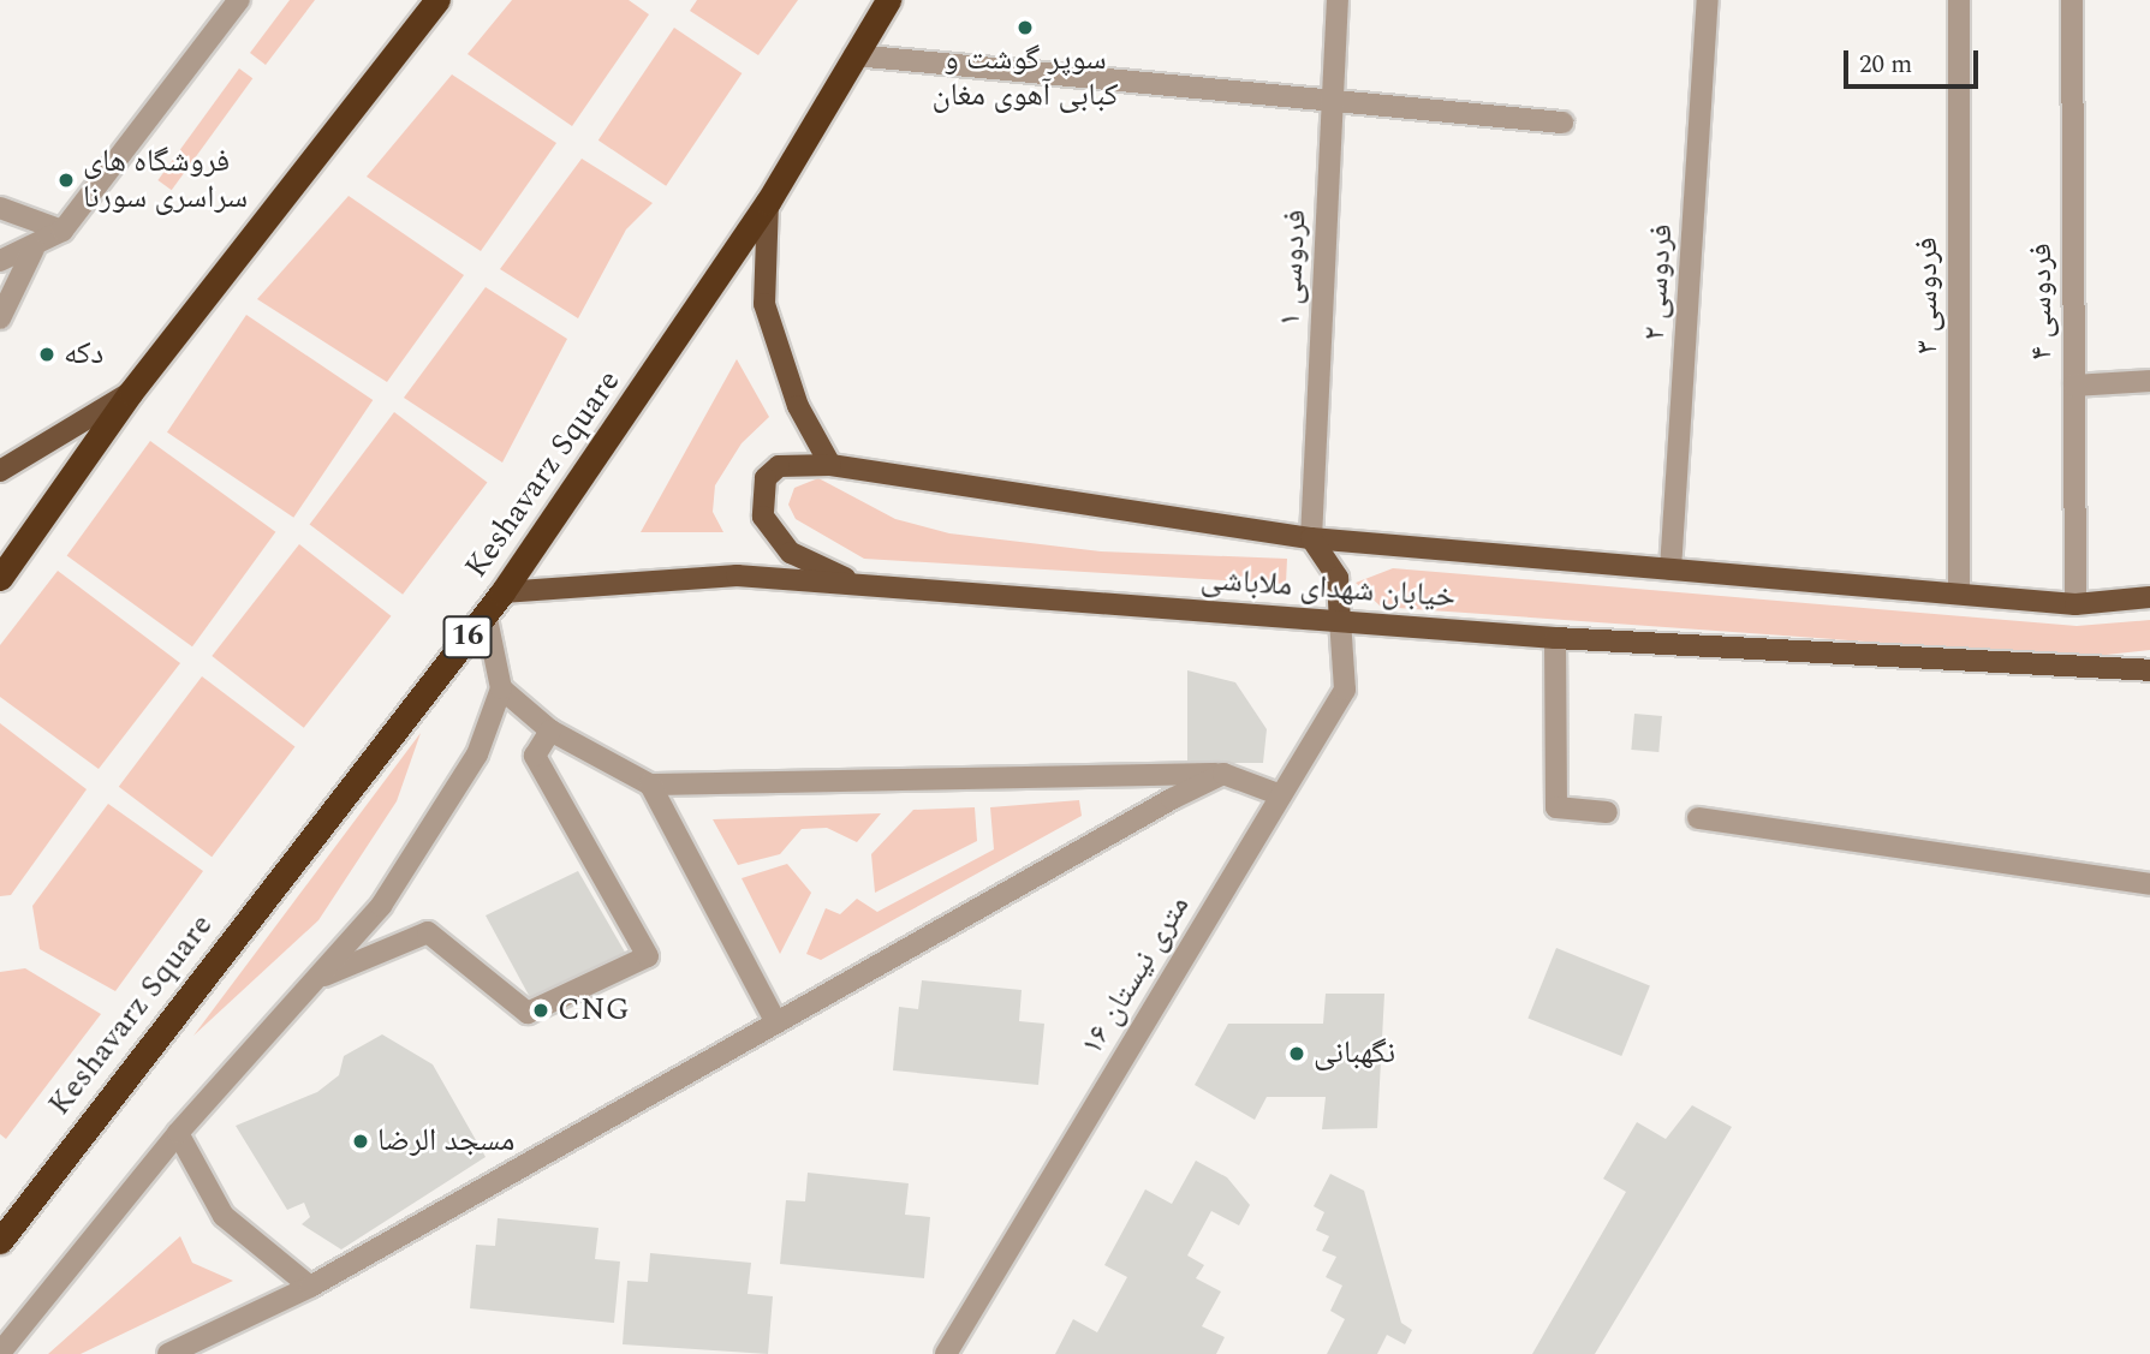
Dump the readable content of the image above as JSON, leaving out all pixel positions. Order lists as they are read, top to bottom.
{
  "streets": {
    "highway": ["Keshavarz Square", "16"],
    "main road": ["خیابان شهدای ملاباشی"],
    "street": [
      "فردوسی ۱",
      "فردوسی ۲",
      "فردوسی ۳",
      "فردوسی ۴",
      "۱۶ متری نیستان"
    ]
  },
  "crossings": [
    ["فردوسی ۱", "خیابان شهدای ملاباشی"],
    ["فردوسی ۲", "خیابان شهدای ملاباشی"],
    ["فردوسی ۳", "خیابان شهدای ملاباشی"],
    ["فردوسی ۴", "خیابان شهدای ملاباشی"],
    ["Keshavarz Square", "خیابان شهدای ملاباشی"],
    ["خیابان شهدای ملاباشی", "۱۶ متری نیستان"]
  ],
  "places": [
    "سوپر گوشت و کبابی آهوی مغان",
    "فروشگاه های سراسری سورنا",
    "دکه",
    "CNG",
    "نگهبانی",
    "مسجد الرضا"
  ],
  "scale_bar": "20 m"
}
